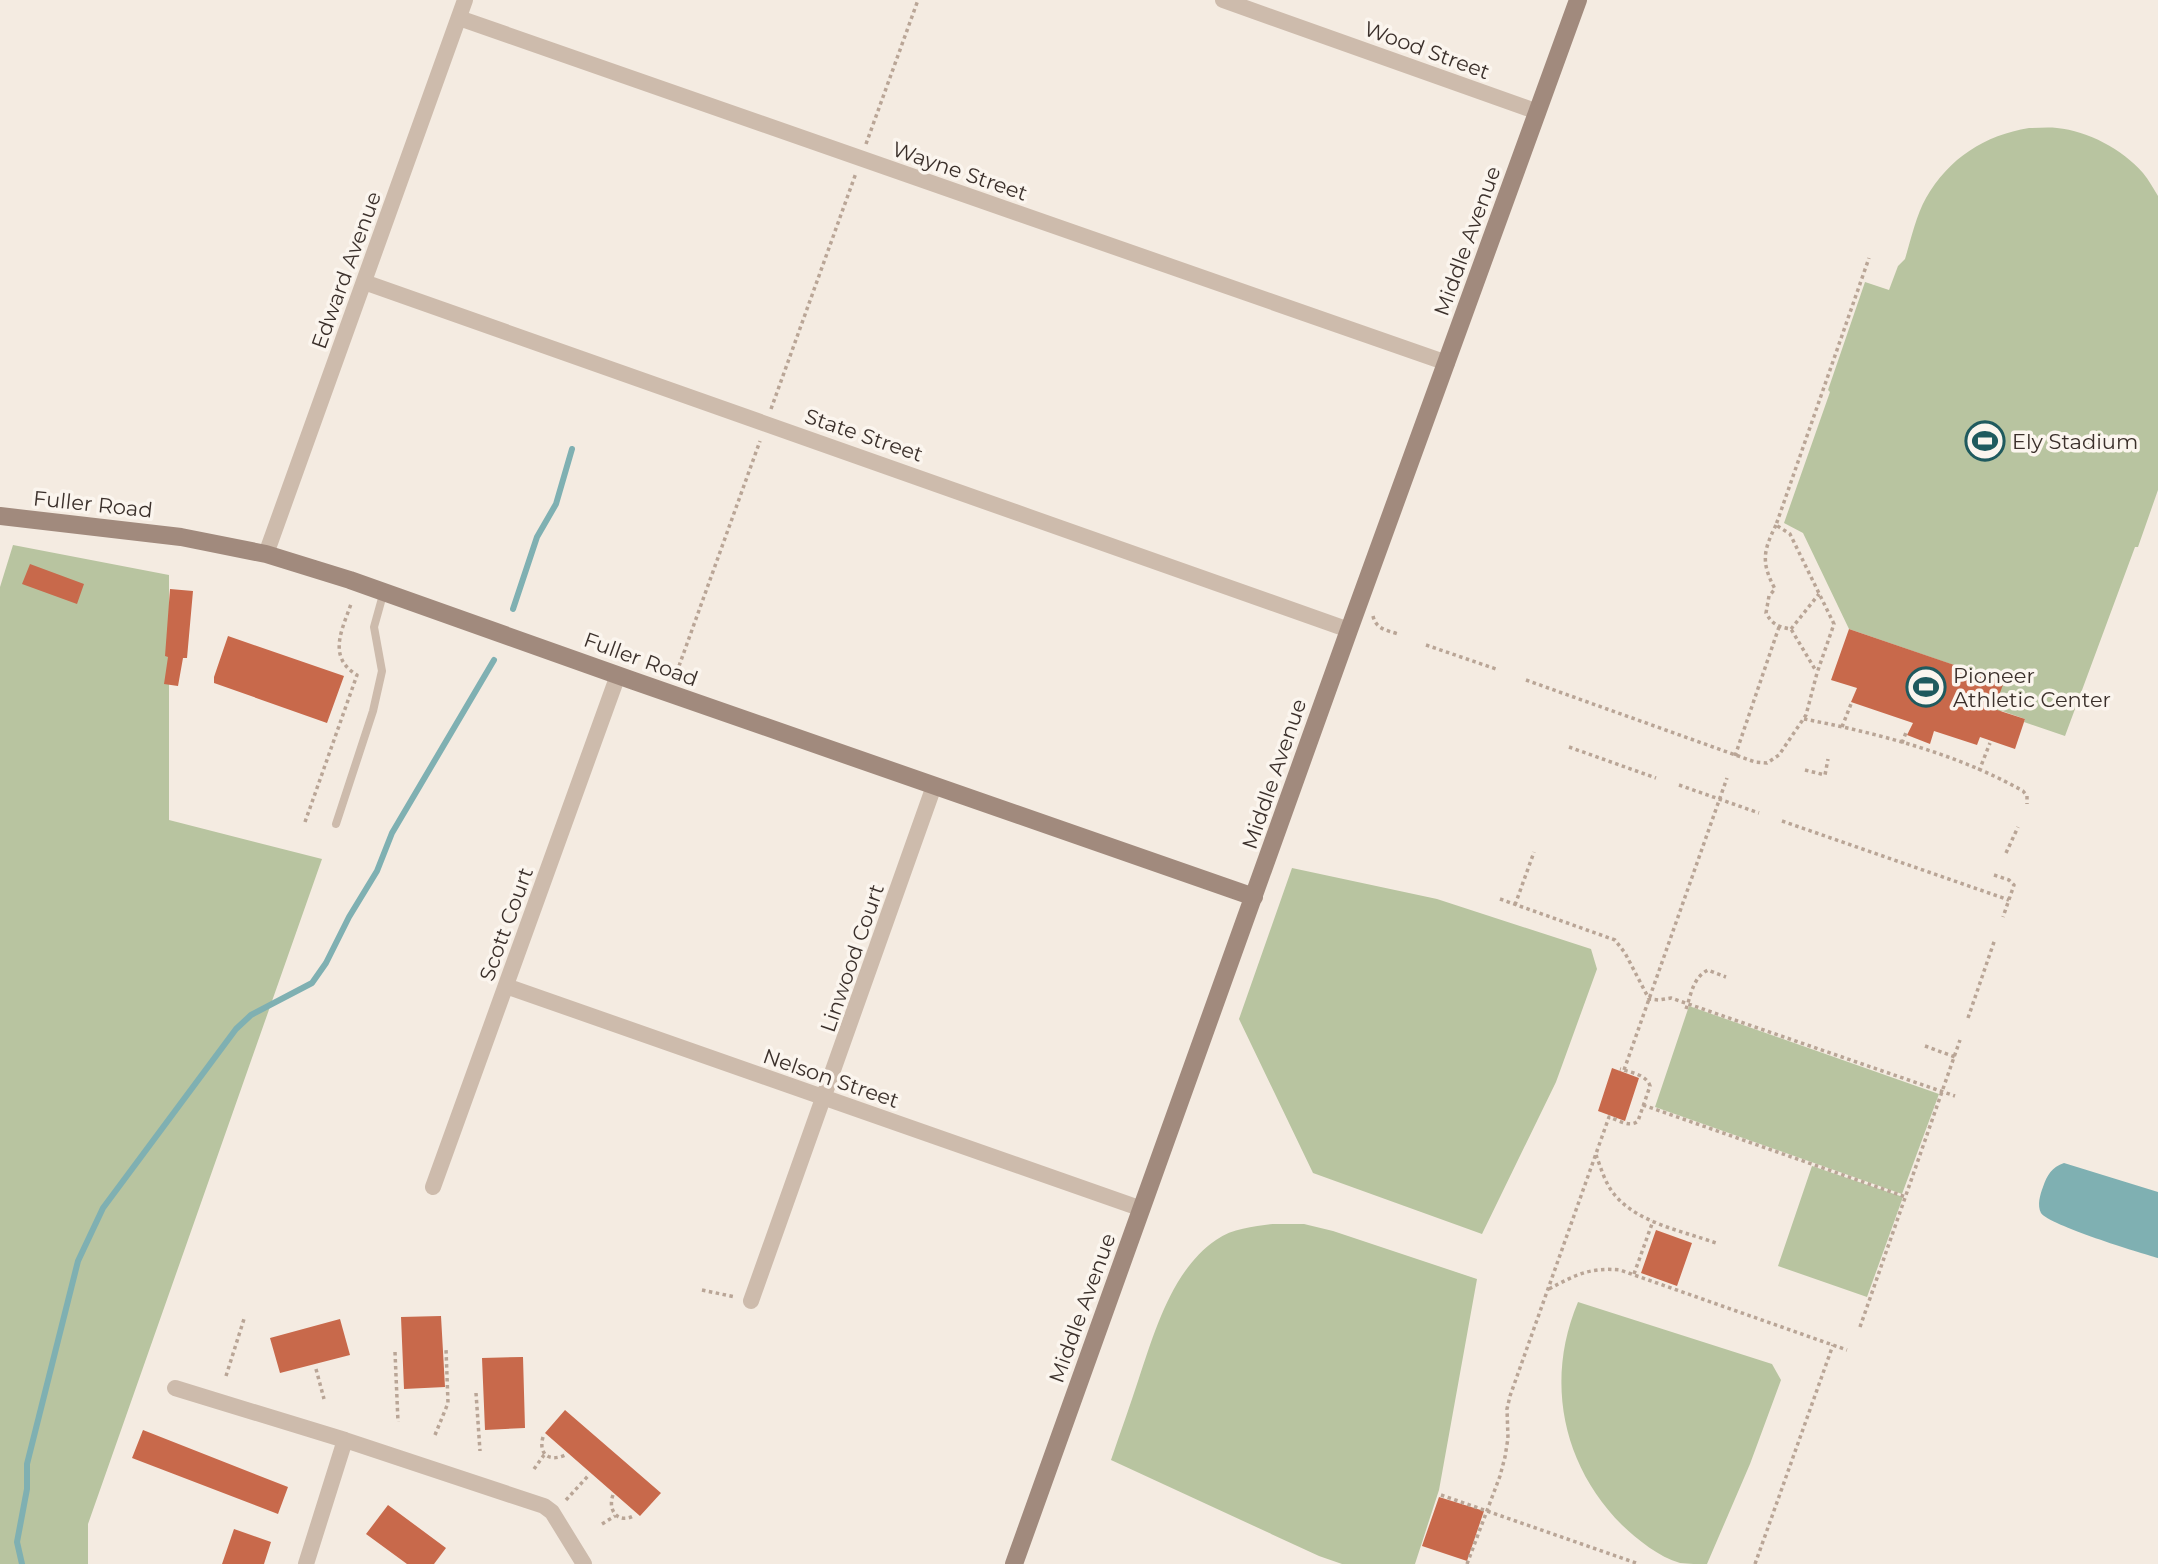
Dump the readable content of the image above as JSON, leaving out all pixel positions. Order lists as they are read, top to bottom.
{
  "streets": {
    "street": [
      "Wood Street",
      "Wayne Street",
      "Middle Avenue",
      "Edward Avenue",
      "State Street",
      "Fuller Road",
      "Scott Court",
      "Linwood Court",
      "Nelson Street"
    ]
  },
  "crossings": [
    ["Wood Street", "Middle Avenue"],
    ["Wayne Street", "Middle Avenue"],
    ["Wayne Street", "Edward Avenue"],
    ["Middle Avenue", "State Street"],
    ["Middle Avenue", "Fuller Road"],
    ["Middle Avenue", "Nelson Street"],
    ["Edward Avenue", "State Street"],
    ["Edward Avenue", "Fuller Road"],
    ["Fuller Road", "Scott Court"],
    ["Fuller Road", "Linwood Court"],
    ["Scott Court", "Nelson Street"],
    ["Linwood Court", "Nelson Street"]
  ],
  "places": {
    "sports": ["Ely Stadium", "Pioneer Athletic Center"]
  }
}
